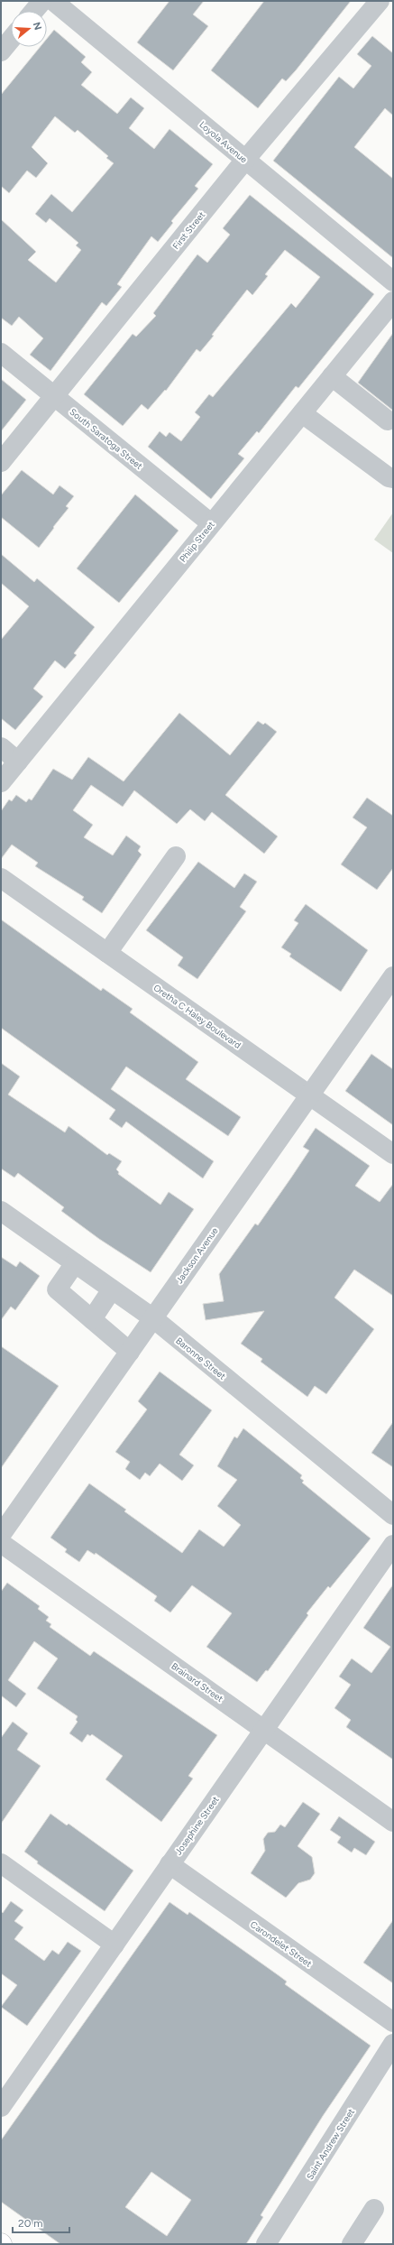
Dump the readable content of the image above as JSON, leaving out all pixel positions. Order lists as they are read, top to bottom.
{
  "streets": {
    "street": [
      "Loyola Avenue",
      "First Street",
      "South Saratoga Street",
      "Philip Street",
      "Oretha C Haley Boulevard",
      "Jackson Avenue",
      "Baronne Street",
      "Brainard Street",
      "Josephine Street",
      "Carondelet Street",
      "Saint Andrew Street"
    ]
  },
  "crossings": [
    ["Loyola Avenue", "First Street"],
    ["First Street", "South Saratoga Street"],
    ["South Saratoga Street", "Philip Street"],
    ["Oretha C Haley Boulevard", "Jackson Avenue"],
    ["Jackson Avenue", "Baronne Street"],
    ["Brainard Street", "Josephine Street"],
    ["Josephine Street", "Carondelet Street"]
  ],
  "scale_bar": "20 m",
  "north": "right"
}
